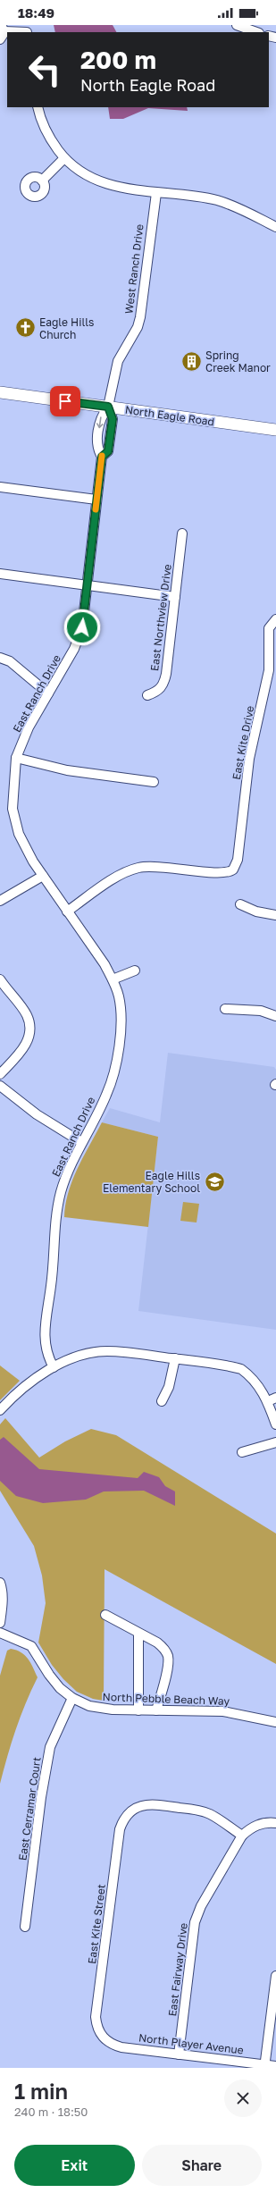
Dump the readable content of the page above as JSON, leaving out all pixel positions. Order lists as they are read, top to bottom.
{
  "streets": {
    "main road": ["North Eagle Road"],
    "street": [
      "West Ranch Drive",
      "East Northview Drive",
      "East Ranch Drive",
      "East Kite Drive",
      "North Pebble Beach Way",
      "East Cerramar Court",
      "East Kite Street",
      "East Fairway Drive",
      "North Player Avenue"
    ]
  },
  "crossings": [
    ["West Ranch Drive", "North Eagle Road"],
    ["West Ranch Drive", "East Ranch Drive"],
    ["North Eagle Road", "East Ranch Drive"],
    ["East Ranch Drive", "East Kite Drive"],
    ["North Pebble Beach Way", "East Cerramar Court"],
    ["East Kite Street", "East Fairway Drive"],
    ["East Kite Street", "North Player Avenue"],
    ["East Fairway Drive", "North Player Avenue"]
  ],
  "places": {
    "church": ["Eagle Hills Church"],
    "building": ["Spring Creek Manor"],
    "school or university": ["Eagle Hills Elementary School"]
  },
  "page": {
    "status": "18:49",
    "turn": ["200 m", "North Eagle Road"],
    "heading": ["1 min", "240 m · 18:50"],
    "buttons": ["Exit", "Share"]
  }
}
